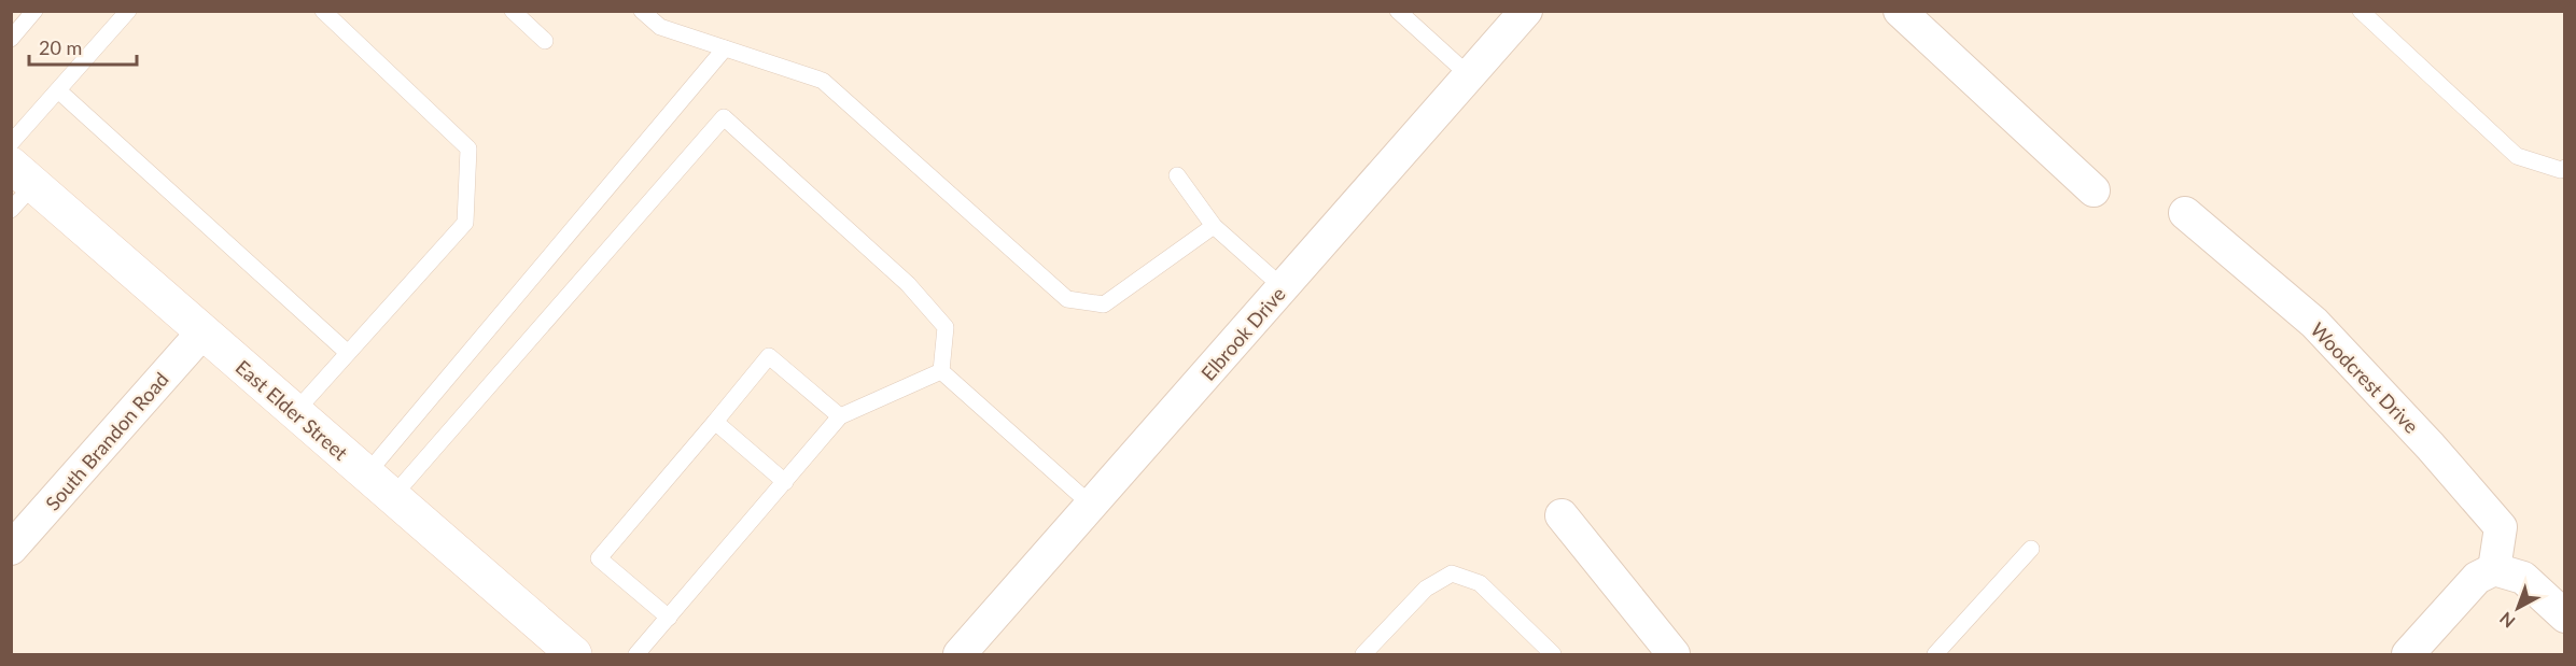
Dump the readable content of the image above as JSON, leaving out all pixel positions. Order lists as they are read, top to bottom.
{
  "streets": {
    "street": [
      "Elbrook Drive",
      "Woodcrest Drive",
      "East Elder Street",
      "South Brandon Road"
    ]
  },
  "crossings": [
    ["East Elder Street", "South Brandon Road"]
  ],
  "scale_bar": "20 m",
  "north": "bottom left"
}
